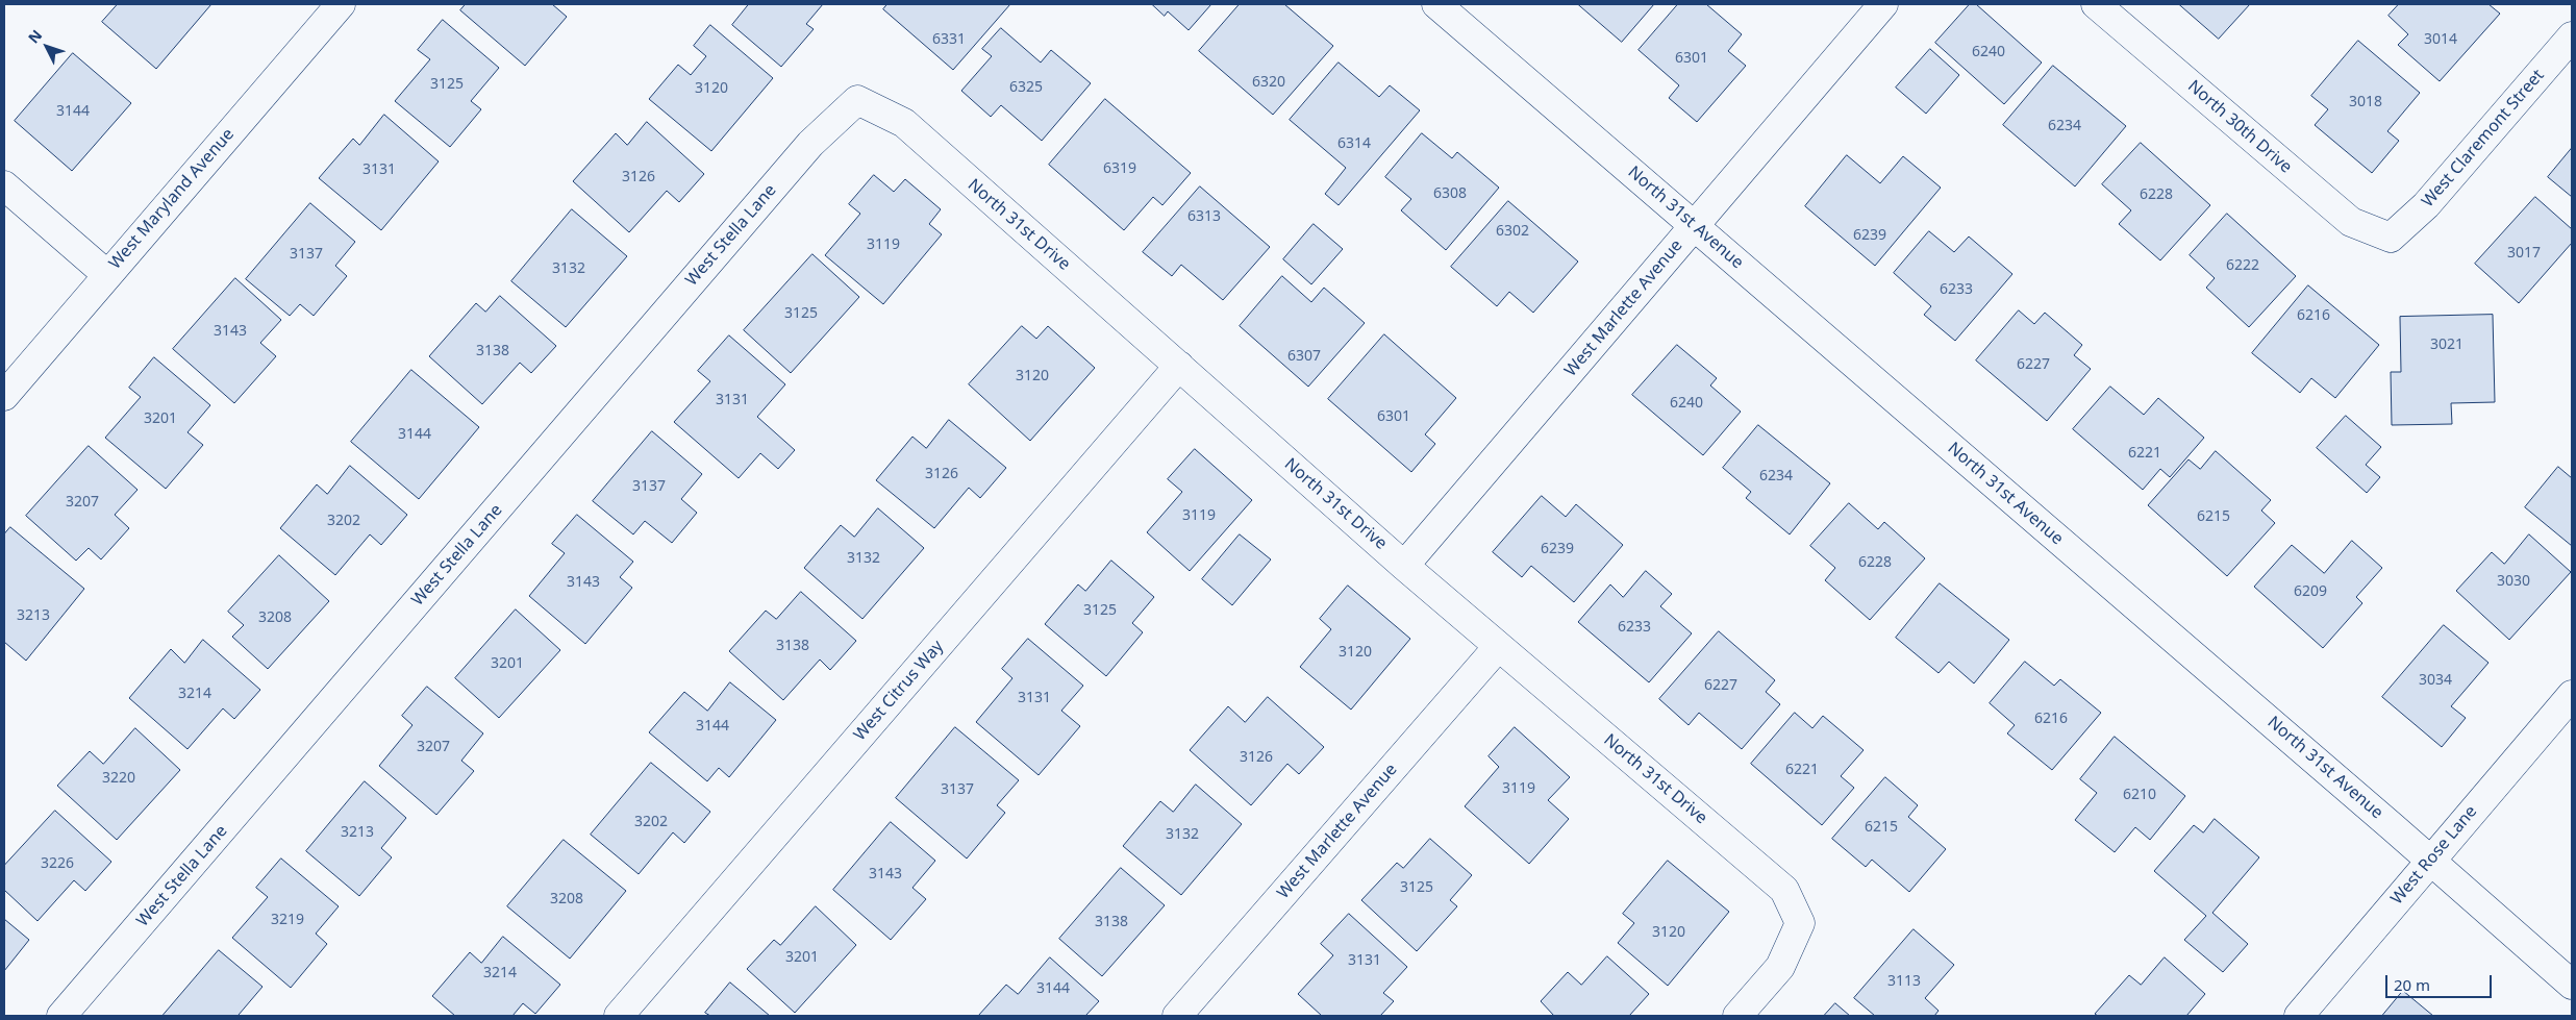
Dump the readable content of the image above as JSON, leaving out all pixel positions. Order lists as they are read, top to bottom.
{
  "streets": {
    "street": [
      "North 30th Drive",
      "West Claremont Street",
      "West Maryland Avenue",
      "North 31st Avenue",
      "North 31st Drive",
      "West Stella Lane",
      "West Marlette Avenue",
      "West Citrus Way",
      "West Rose Lane"
    ]
  },
  "crossings": [
    ["North 30th Drive", "West Claremont Street"],
    ["North 31st Avenue", "West Marlette Avenue"],
    ["North 31st Avenue", "West Rose Lane"],
    ["North 31st Drive", "West Stella Lane"],
    ["North 31st Drive", "West Marlette Avenue"],
    ["North 31st Drive", "West Citrus Way"]
  ],
  "house_numbers": [
    "6331",
    "3014",
    "6240",
    "6301",
    "6320",
    "3125",
    "6325",
    "3120",
    "3018",
    "3144",
    "6234",
    "6314",
    "6319",
    "3131",
    "3126",
    "6308",
    "6228",
    "6313",
    "6302",
    "6239",
    "3119",
    "3017",
    "3137",
    "6222",
    "3132",
    "6233",
    "3125",
    "6216",
    "3143",
    "3021",
    "3138",
    "6307",
    "6227",
    "3120",
    "3131",
    "6240",
    "6301",
    "3201",
    "3144",
    "6221",
    "3126",
    "6234",
    "3137",
    "3207",
    "3119",
    "6215",
    "3202",
    "6239",
    "3132",
    "6228",
    "3030",
    "3143",
    "6209",
    "3125",
    "3213",
    "3208",
    "6233",
    "3138",
    "3120",
    "3201",
    "3034",
    "6227",
    "3214",
    "3131",
    "6216",
    "3144",
    "3207",
    "3126",
    "6221",
    "3220",
    "3119",
    "3137",
    "6210",
    "3202",
    "6215",
    "3213",
    "3132",
    "3226",
    "3143",
    "3125",
    "3208",
    "3219",
    "3138",
    "3120",
    "3201",
    "3131",
    "3214",
    "3113",
    "3144"
  ],
  "scale_bar": "20 m",
  "north": "top left"
}
